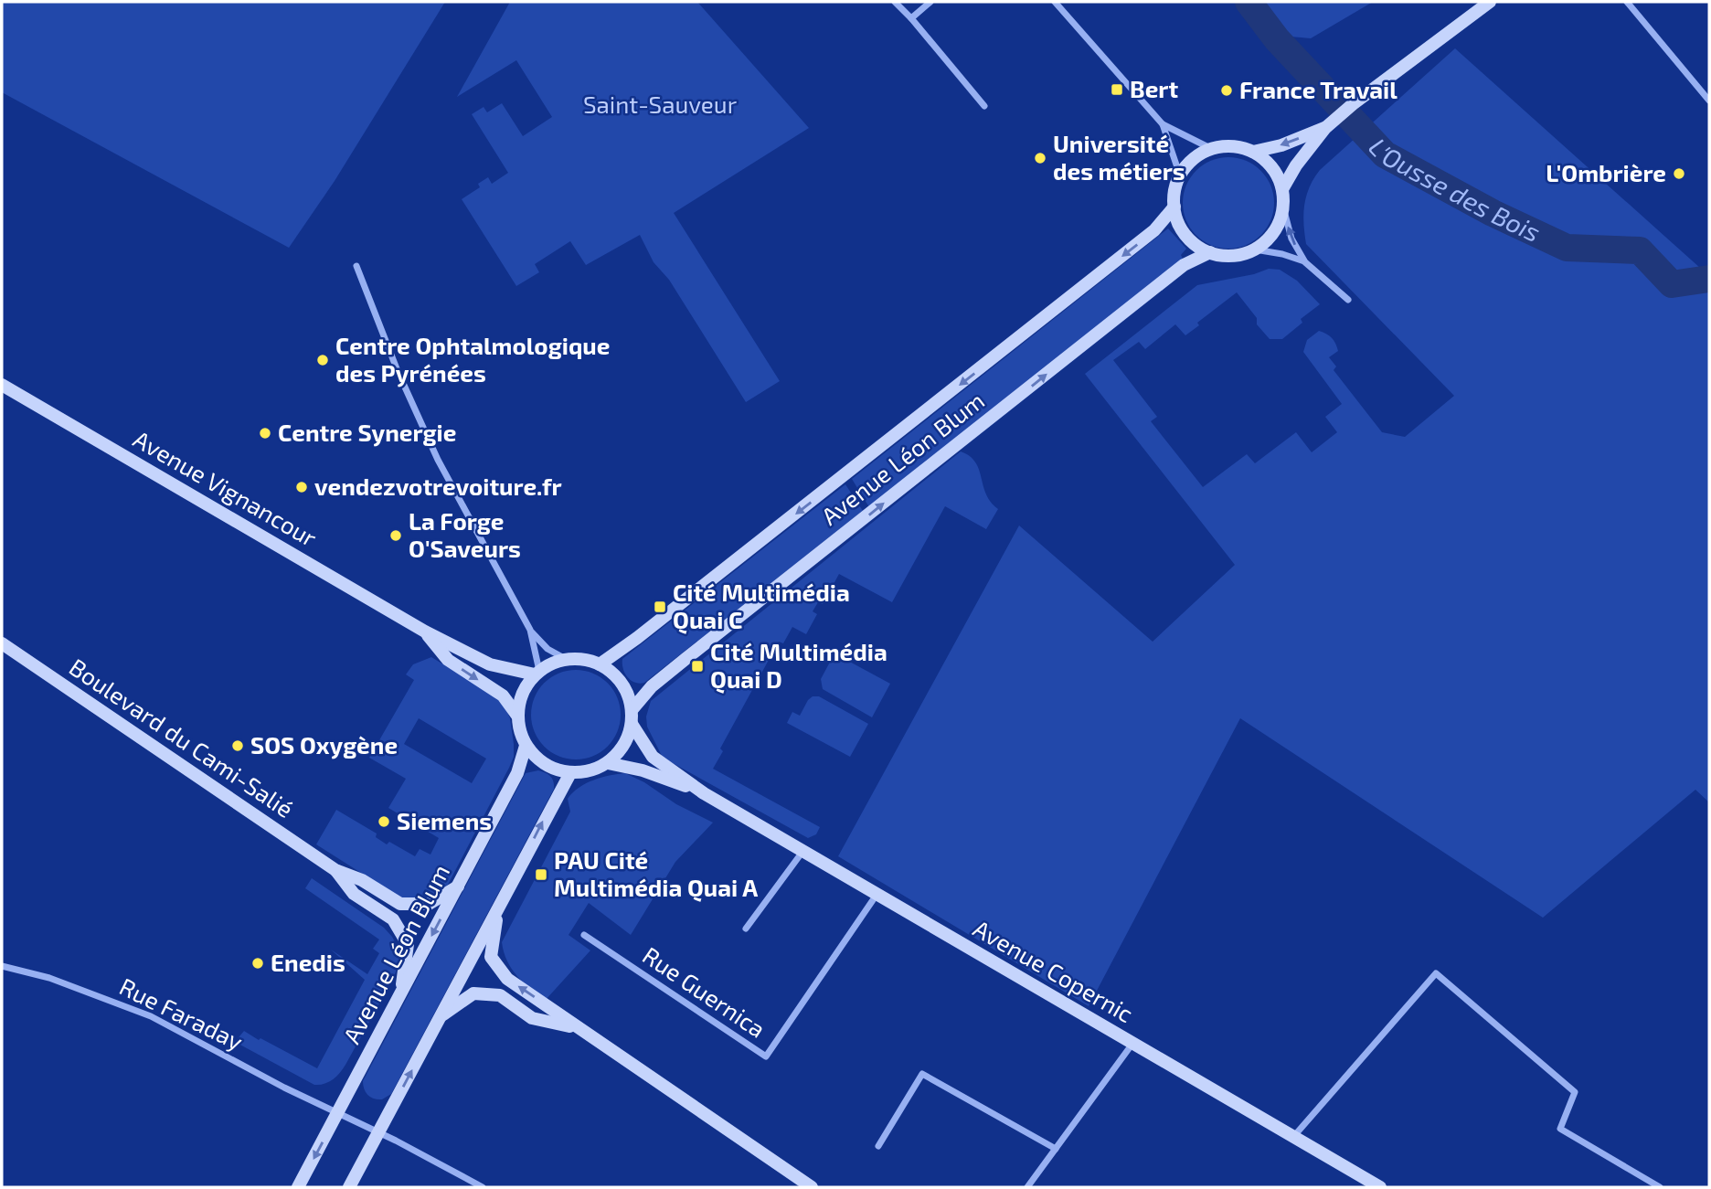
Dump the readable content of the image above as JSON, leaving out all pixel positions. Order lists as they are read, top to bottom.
{
  "streets": {
    "street": [
      "Avenue Léon Blum",
      "Avenue Vignancour",
      "Boulevard du Cami-Salié",
      "Avenue Copernic",
      "Rue Guernica",
      "Rue Faraday"
    ]
  },
  "crossings": [
    ["Avenue Léon Blum", "Avenue Vignancour"],
    ["Avenue Léon Blum", "Boulevard du Cami-Salié"],
    ["Avenue Léon Blum", "Avenue Copernic"],
    ["Avenue Léon Blum", "Rue Faraday"],
    ["Avenue Vignancour", "Avenue Copernic"],
    ["Avenue Copernic", "Rue Guernica"]
  ],
  "water": ["L'Ousse des Bois"],
  "parks": ["Saint-Sauveur"],
  "places": {
    "transit": [
      "Bert",
      "Cité Multimédia Quai C",
      "Cité Multimédia Quai D",
      "PAU Cité Multimédia Quai A"
    ],
    "other": [
      "France Travail",
      "Université des métiers",
      "L'Ombrière",
      "Centre Ophtalmologique des Pyrénées",
      "Centre Synergie",
      "vendezvotrevoiture.fr",
      "La Forge O'Saveurs",
      "SOS Oxygène",
      "Siemens",
      "Enedis"
    ]
  }
}
